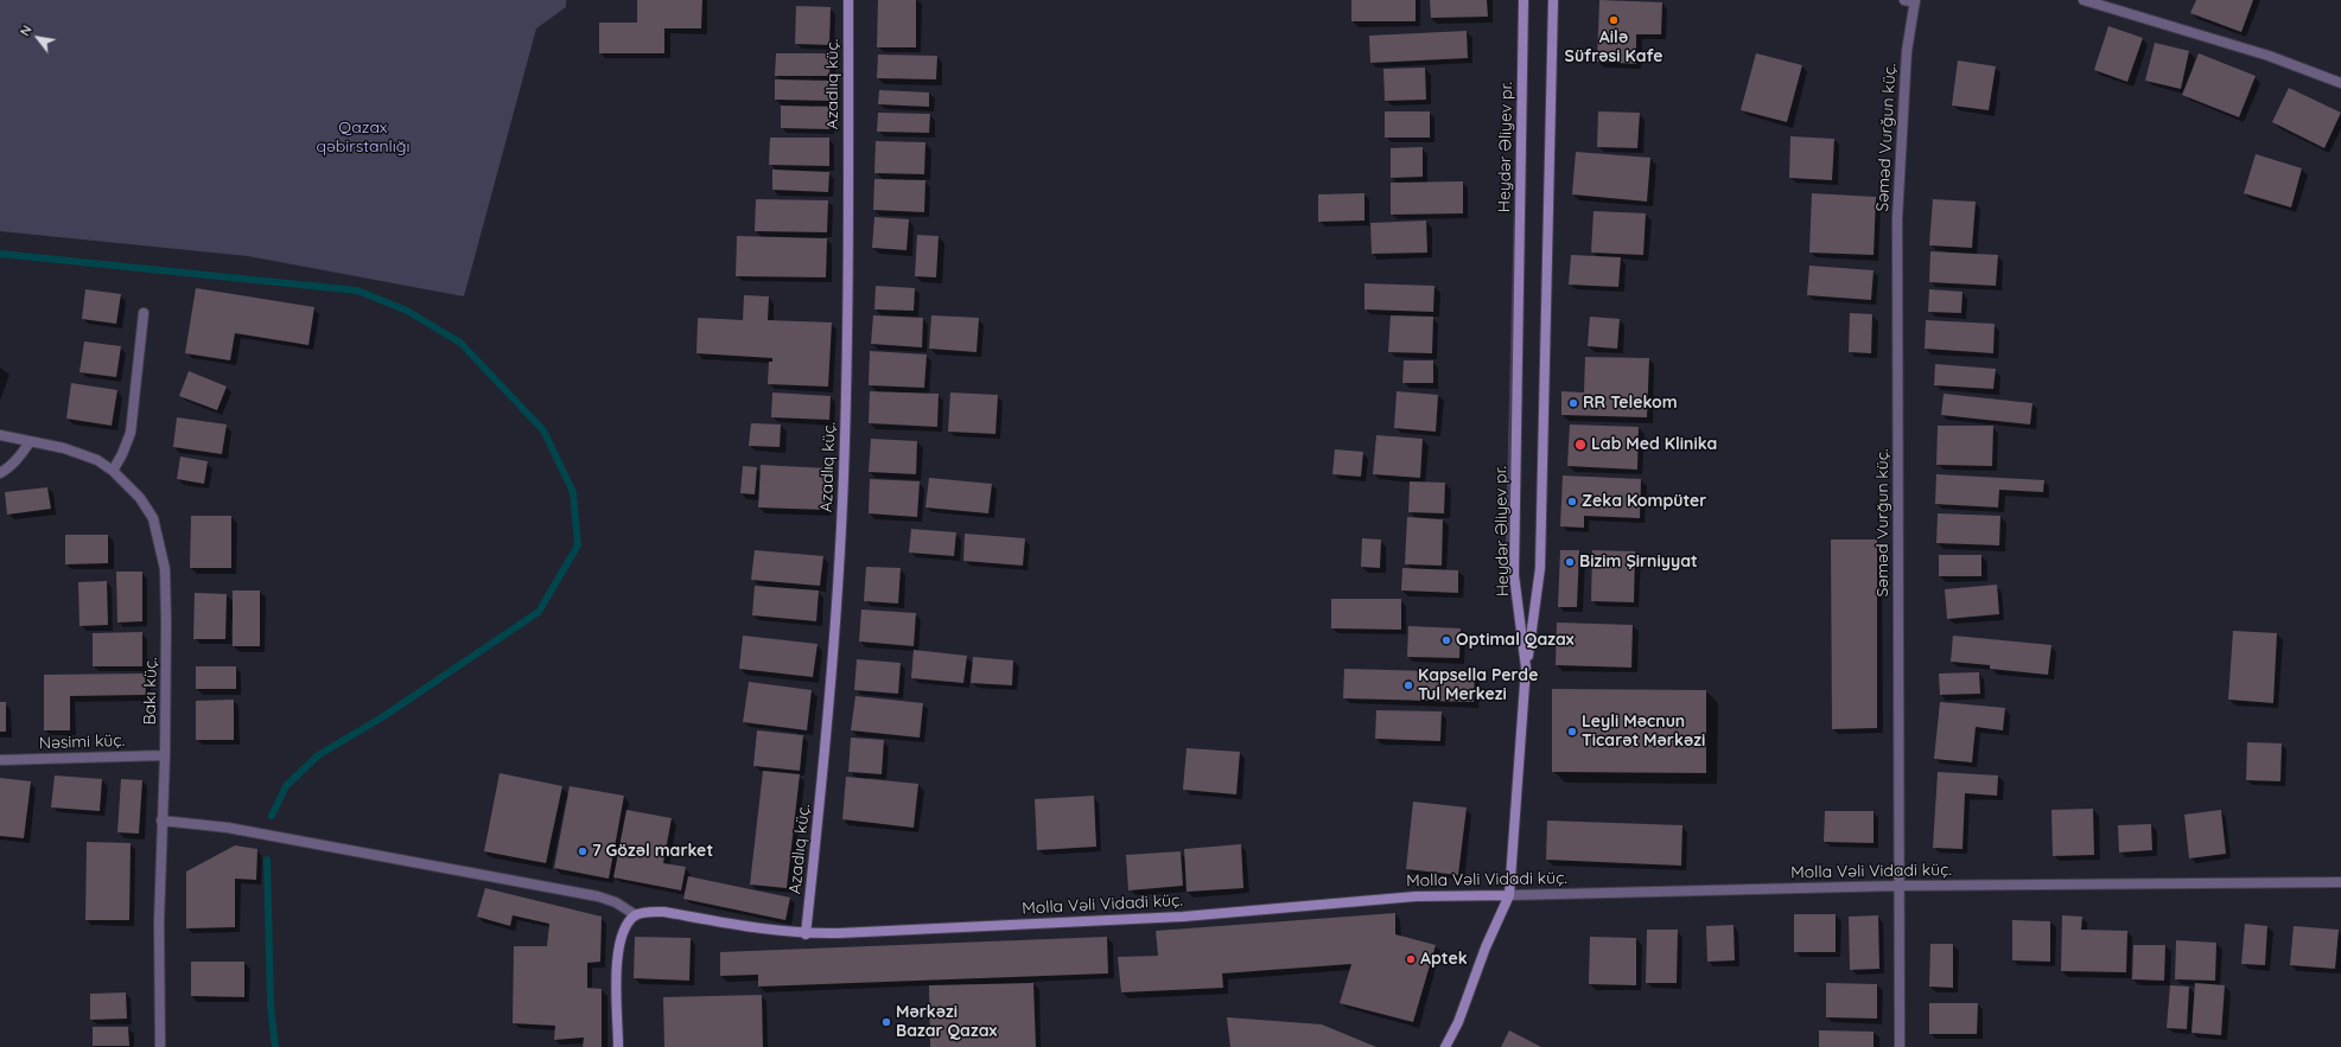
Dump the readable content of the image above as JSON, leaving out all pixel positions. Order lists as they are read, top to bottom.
{
  "streets": {
    "street": [
      "Azadlıq küç.",
      "Səməd Vurğun küç.",
      "Heydər Əliyev pr.",
      "Bakı küç.",
      "Nəsimi küç.",
      "Molla Vəli Vidadi küç."
    ]
  },
  "crossings": [
    ["Azadlıq küç.", "Molla Vəli Vidadi küç."],
    ["Səməd Vurğun küç.", "Molla Vəli Vidadi küç."],
    ["Heydər Əliyev pr.", "Molla Vəli Vidadi küç."],
    ["Bakı küç.", "Nəsimi küç."]
  ],
  "parks": ["Qazax qəbirstanlığı"],
  "places": [
    "Ailə Süfrəsi Kafe",
    "RR Telekom",
    "Lab Med Klinika",
    "Zeka Kompüter",
    "Bizim Şirniyyat",
    "Optimal Qazax",
    "Kapsella Perde Tul Merkezi",
    "Leyli Məcnun Ticarət Mərkəzi",
    "7 Gözəl market",
    "Aptek",
    "Mərkəzi Bazar Qazax"
  ],
  "north": "top left"
}
